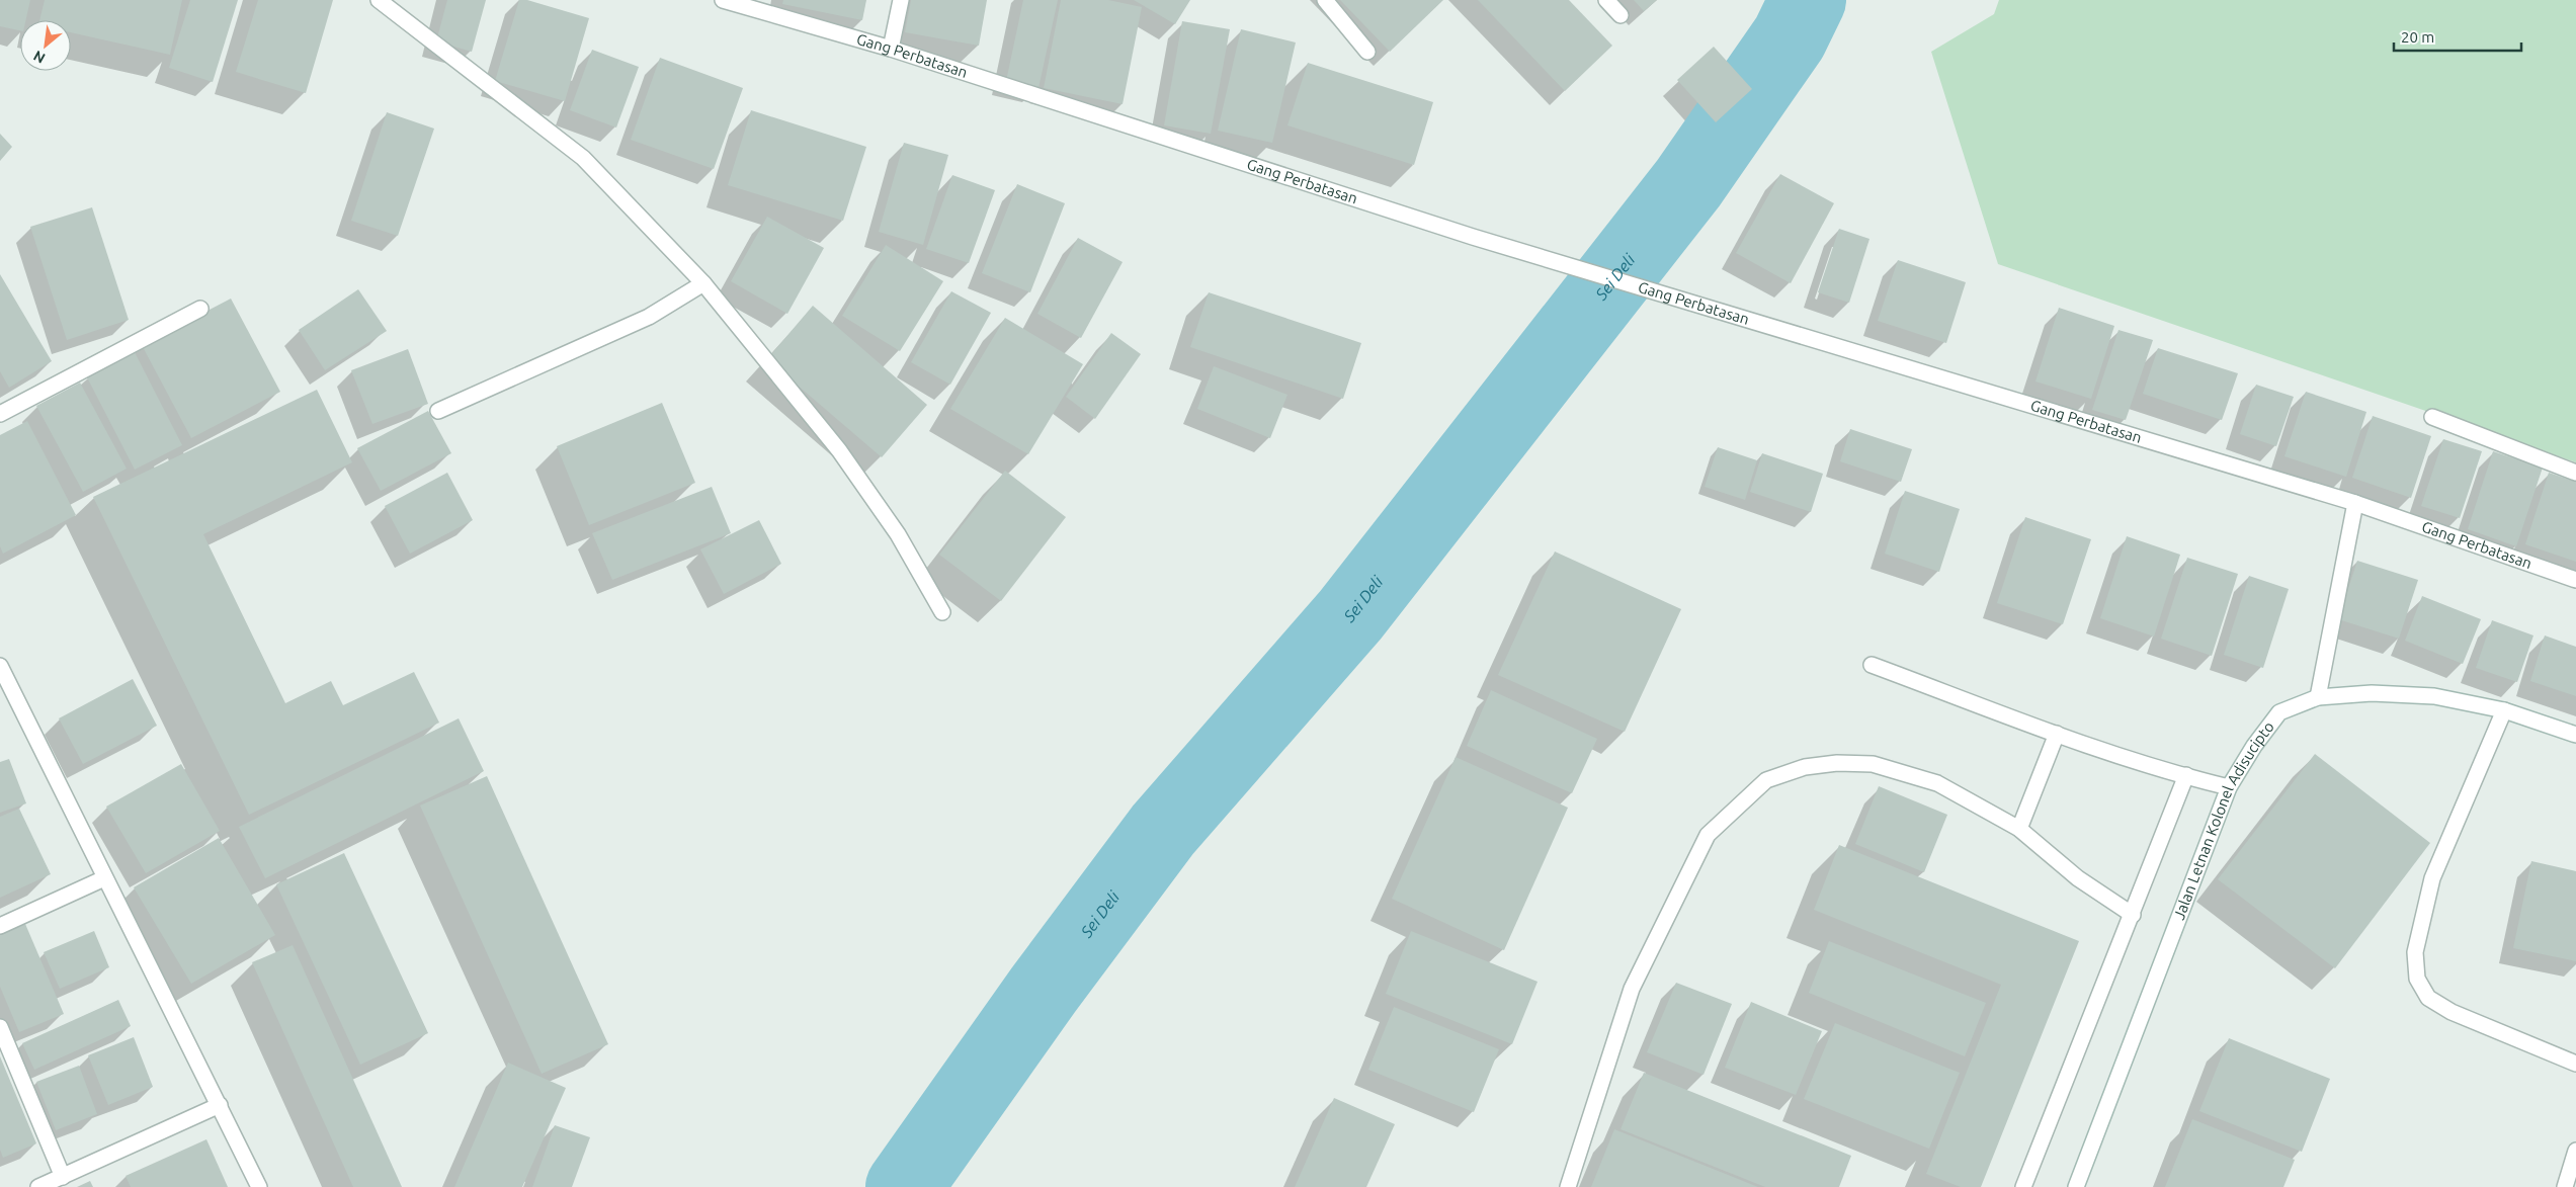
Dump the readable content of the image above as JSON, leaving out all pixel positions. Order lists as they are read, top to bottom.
{
  "streets": {
    "street": ["Gang Perbatasan", "Jalan Letnan Kolonel Adisucipto"]
  },
  "water": ["Sei Deli"],
  "scale_bar": "20 m",
  "north": "bottom left"
}
